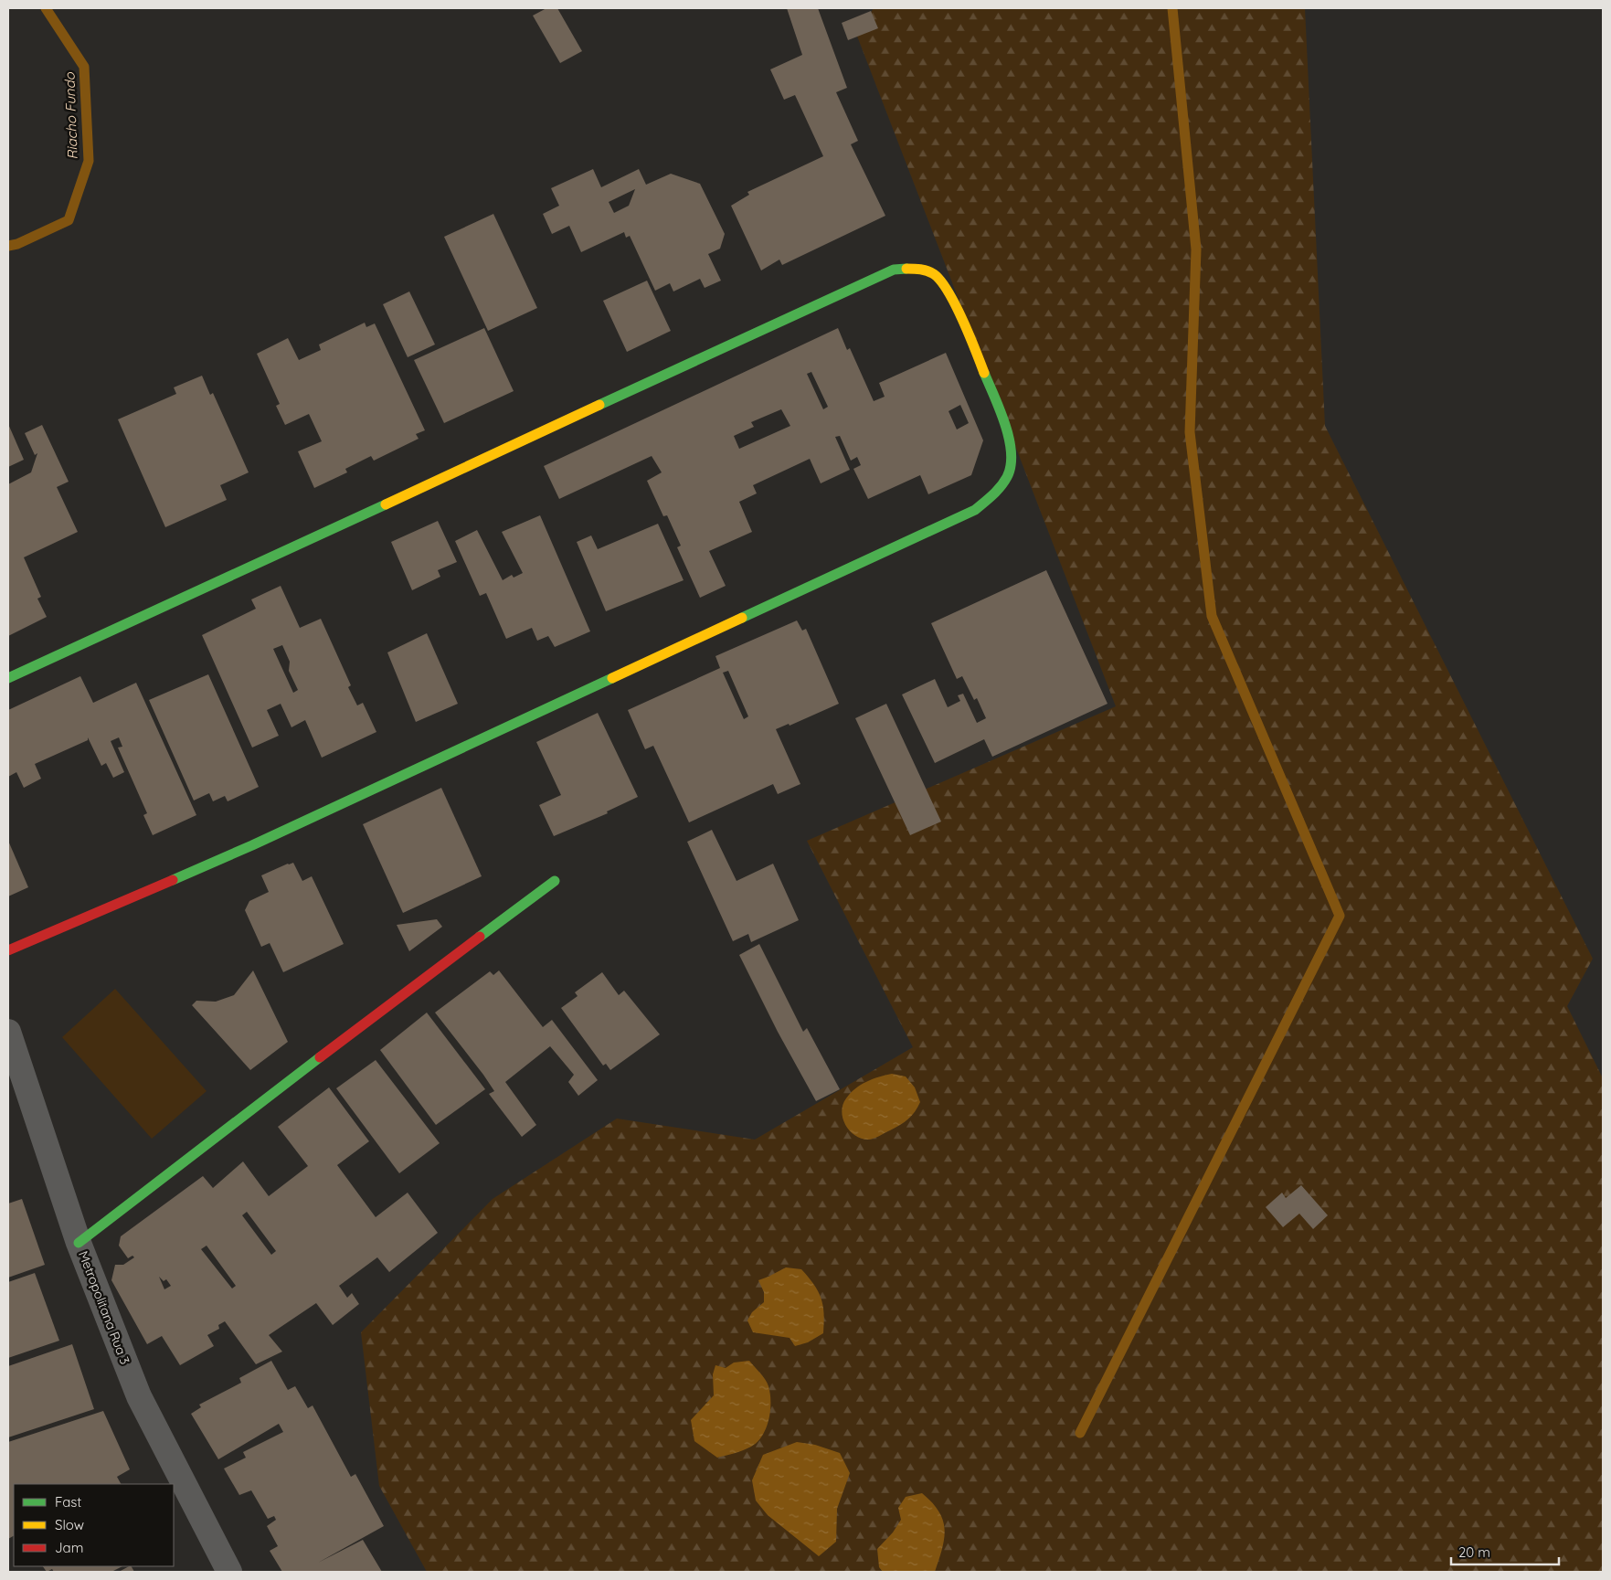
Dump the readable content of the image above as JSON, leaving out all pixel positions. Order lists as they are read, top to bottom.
{
  "streets": {
    "street": ["Metropolitana Rua 3"]
  },
  "water": ["Riacho Fundo"],
  "legend": ["Fast", "Slow", "Jam"],
  "scale_bar": "20 m"
}
